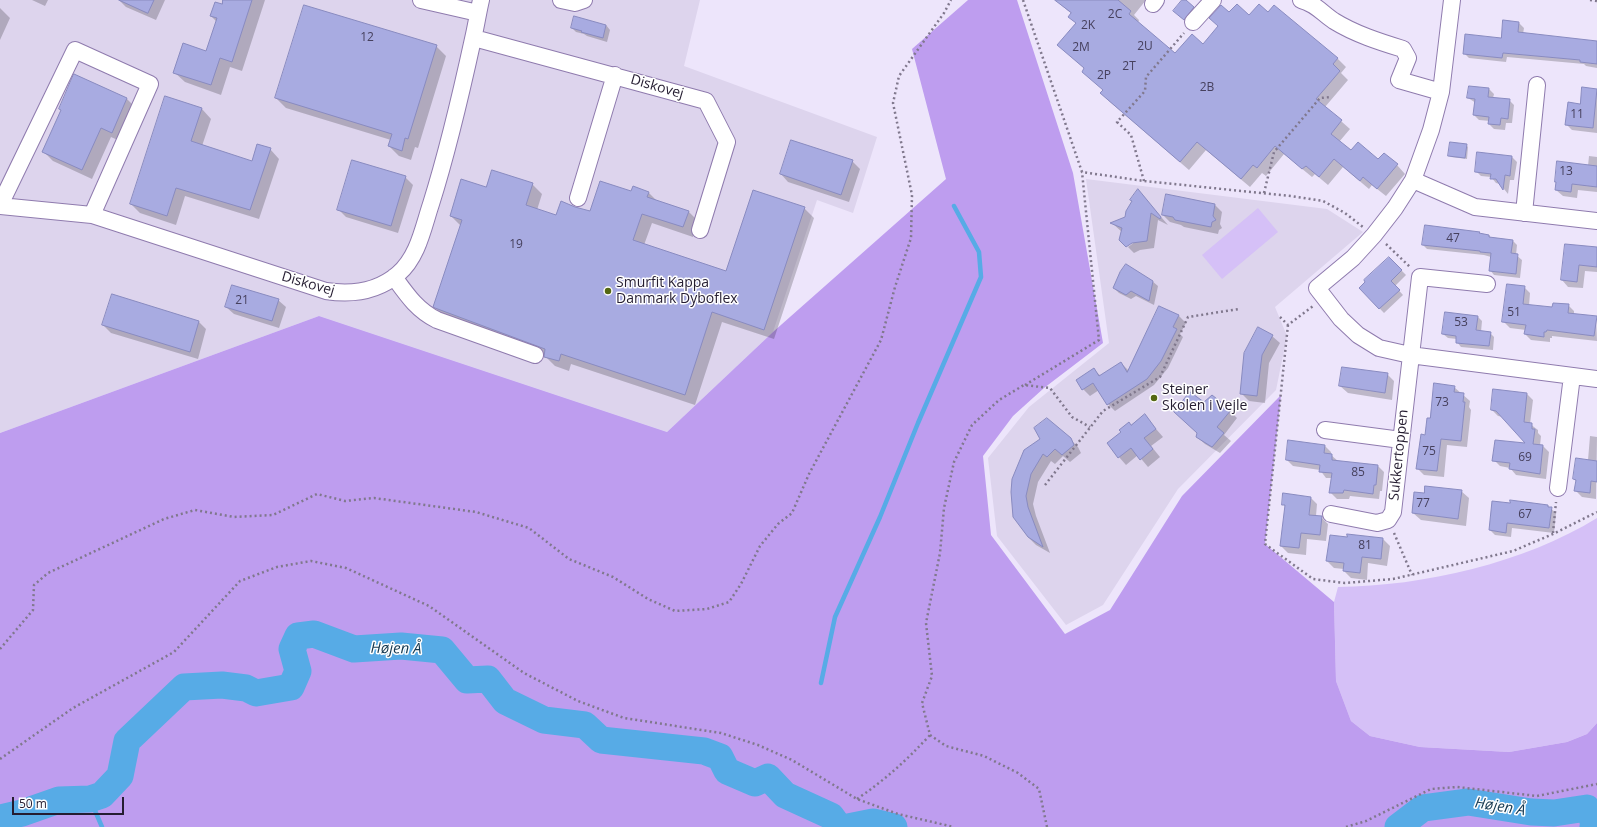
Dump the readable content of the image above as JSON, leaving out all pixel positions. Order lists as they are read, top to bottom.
{
  "streets": {
    "street": ["Diskovej", "Sukkertoppen"]
  },
  "water": ["Højen Å"],
  "places": ["Smurfit Kappa Danmark Dyboflex", "Steiner Skolen i Vejle"],
  "house_numbers": [
    "2C",
    "2K",
    "12",
    "2U",
    "2M",
    "2T",
    "2P",
    "2B",
    "11",
    "13",
    "47",
    "19",
    "21",
    "51",
    "53",
    "73",
    "75",
    "69",
    "85",
    "77",
    "67",
    "81"
  ],
  "scale_bar": "50 m"
}
